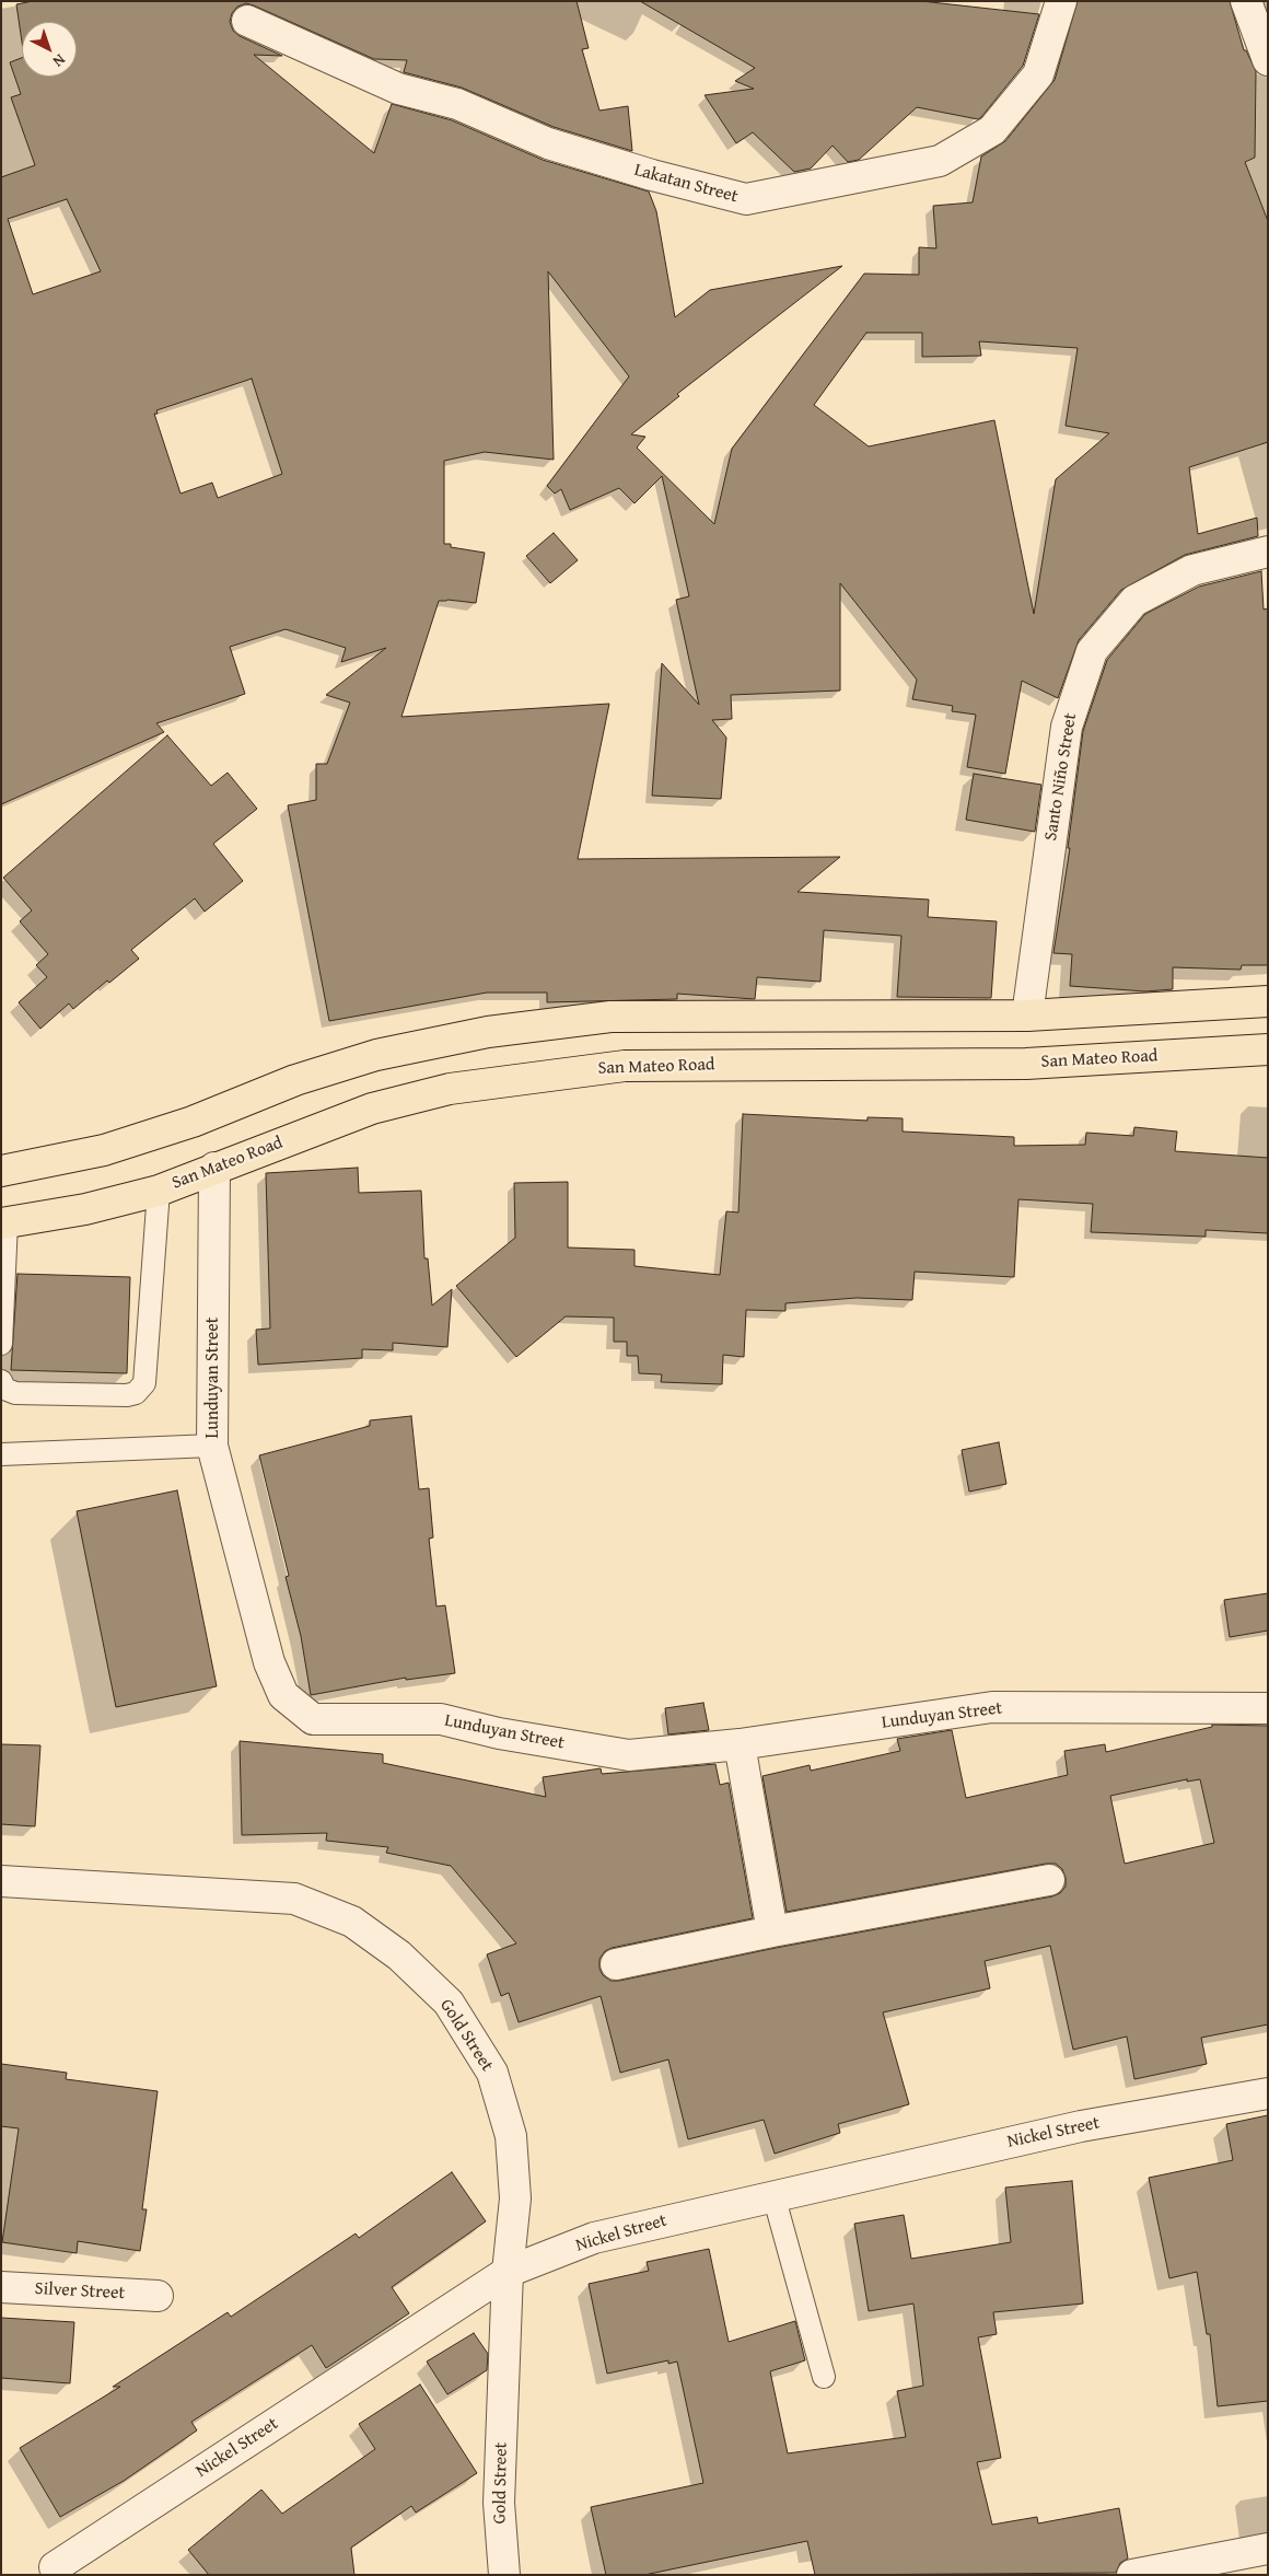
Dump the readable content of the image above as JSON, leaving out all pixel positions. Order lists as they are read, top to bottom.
{
  "streets": {
    "main road": ["San Mateo Road"],
    "street": [
      "Lakatan Street",
      "Santo Niño Street",
      "Lunduyan Street",
      "Gold Street",
      "Nickel Street",
      "Silver Street"
    ]
  },
  "crossings": [
    ["San Mateo Road", "Lunduyan Street"],
    ["Gold Street", "Nickel Street"]
  ],
  "north": "bottom right"
}
